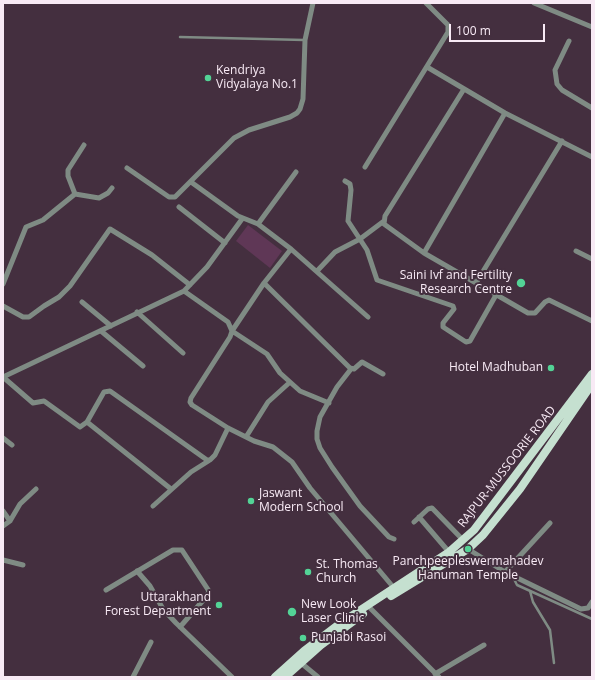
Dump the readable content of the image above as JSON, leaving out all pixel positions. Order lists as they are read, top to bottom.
{
  "streets": {
    "main road": ["RAJPUR-MUSSOORIE ROAD"]
  },
  "places": [
    "Kendriya Vidyalaya No.1",
    "Saini Ivf and Fertility Research Centre",
    "Hotel Madhuban",
    "Jaswant Modern School",
    "Panchpeepleswermahadev Hanuman Temple",
    "St. Thomas Church",
    "Uttarakhand Forest Department",
    "New Look Laser Clinic",
    "Punjabi Rasoi"
  ],
  "scale_bar": "100 m"
}
